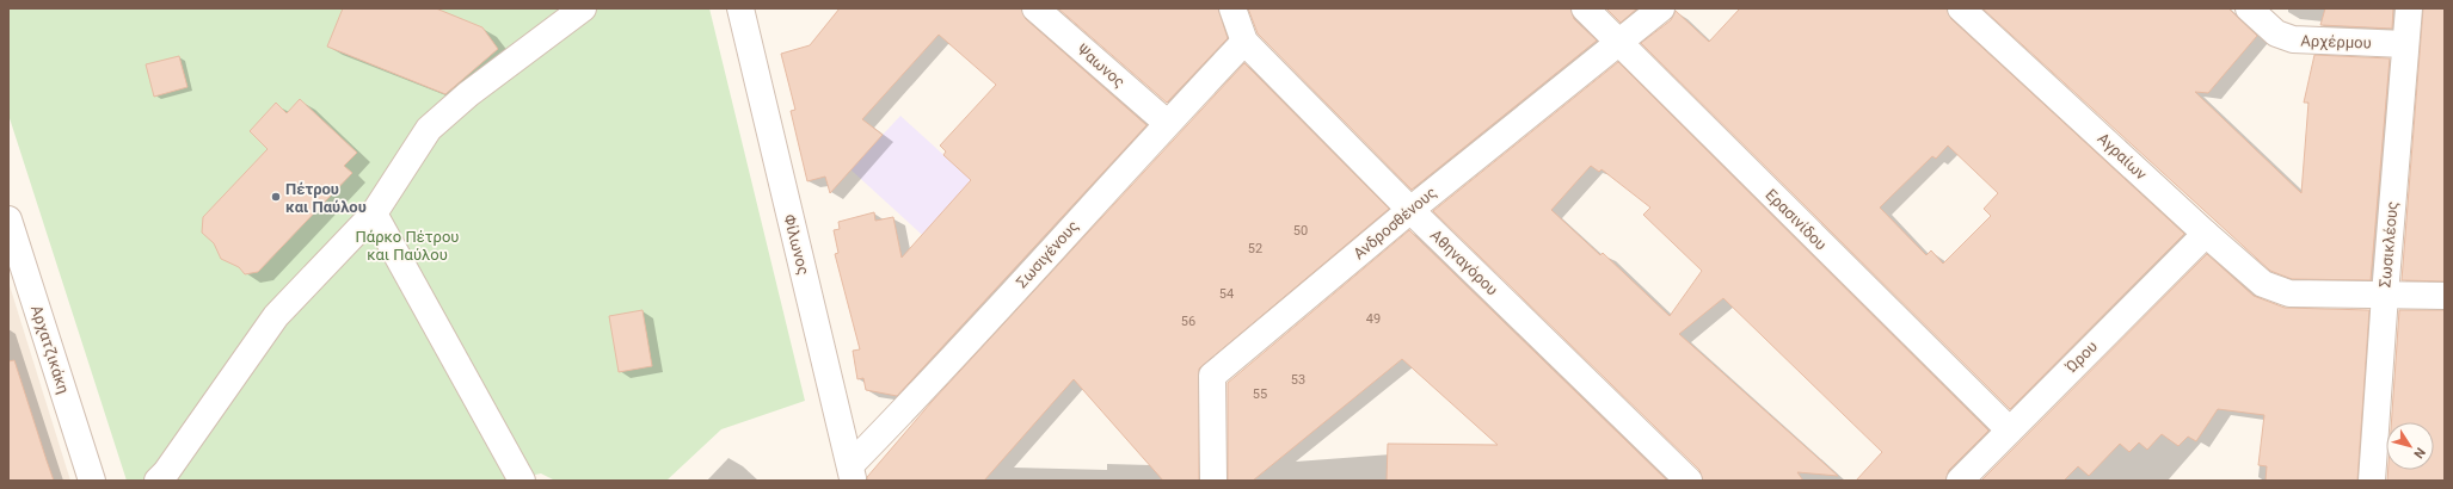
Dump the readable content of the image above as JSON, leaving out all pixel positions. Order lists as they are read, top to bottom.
{
  "streets": {
    "street": [
      "Αρχέρμου",
      "Ψαωνος",
      "Αγραίων",
      "Ερασινίδου",
      "Ανδροσθένους",
      "Φίλωνος",
      "Σωσικλέους",
      "Σωσιγένους",
      "Αθηναγόρου",
      "Αρχατζικάκη",
      "Ώρου"
    ]
  },
  "crossings": [
    ["Αρχέρμου", "Σωσικλέους"],
    ["Ψαωνος", "Σωσιγένους"],
    ["Αγραίων", "Σωσικλέους"],
    ["Αγραίων", "Ώρου"],
    ["Ερασινίδου", "Ανδροσθένους"],
    ["Ερασινίδου", "Ώρου"],
    ["Ανδροσθένους", "Αθηναγόρου"],
    ["Φίλωνος", "Σωσιγένους"],
    ["Σωσιγένους", "Αθηναγόρου"]
  ],
  "parks": ["Πάρκο Πέτρου και Παύλου"],
  "places": ["Πέτρου και Παύλου"],
  "house_numbers": [
    "50",
    "52",
    "54",
    "49",
    "56",
    "53",
    "55"
  ],
  "north": "bottom right"
}
